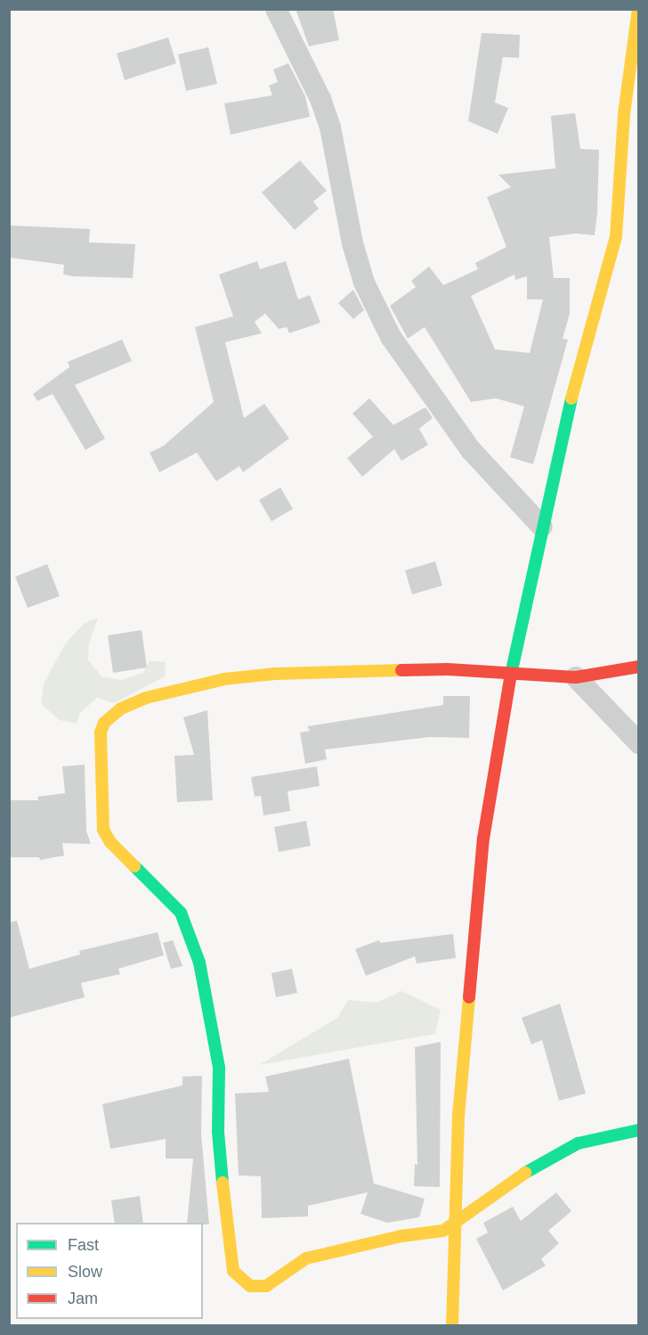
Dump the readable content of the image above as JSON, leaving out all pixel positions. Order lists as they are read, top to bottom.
{
  "legend": ["Fast", "Slow", "Jam"]
}
